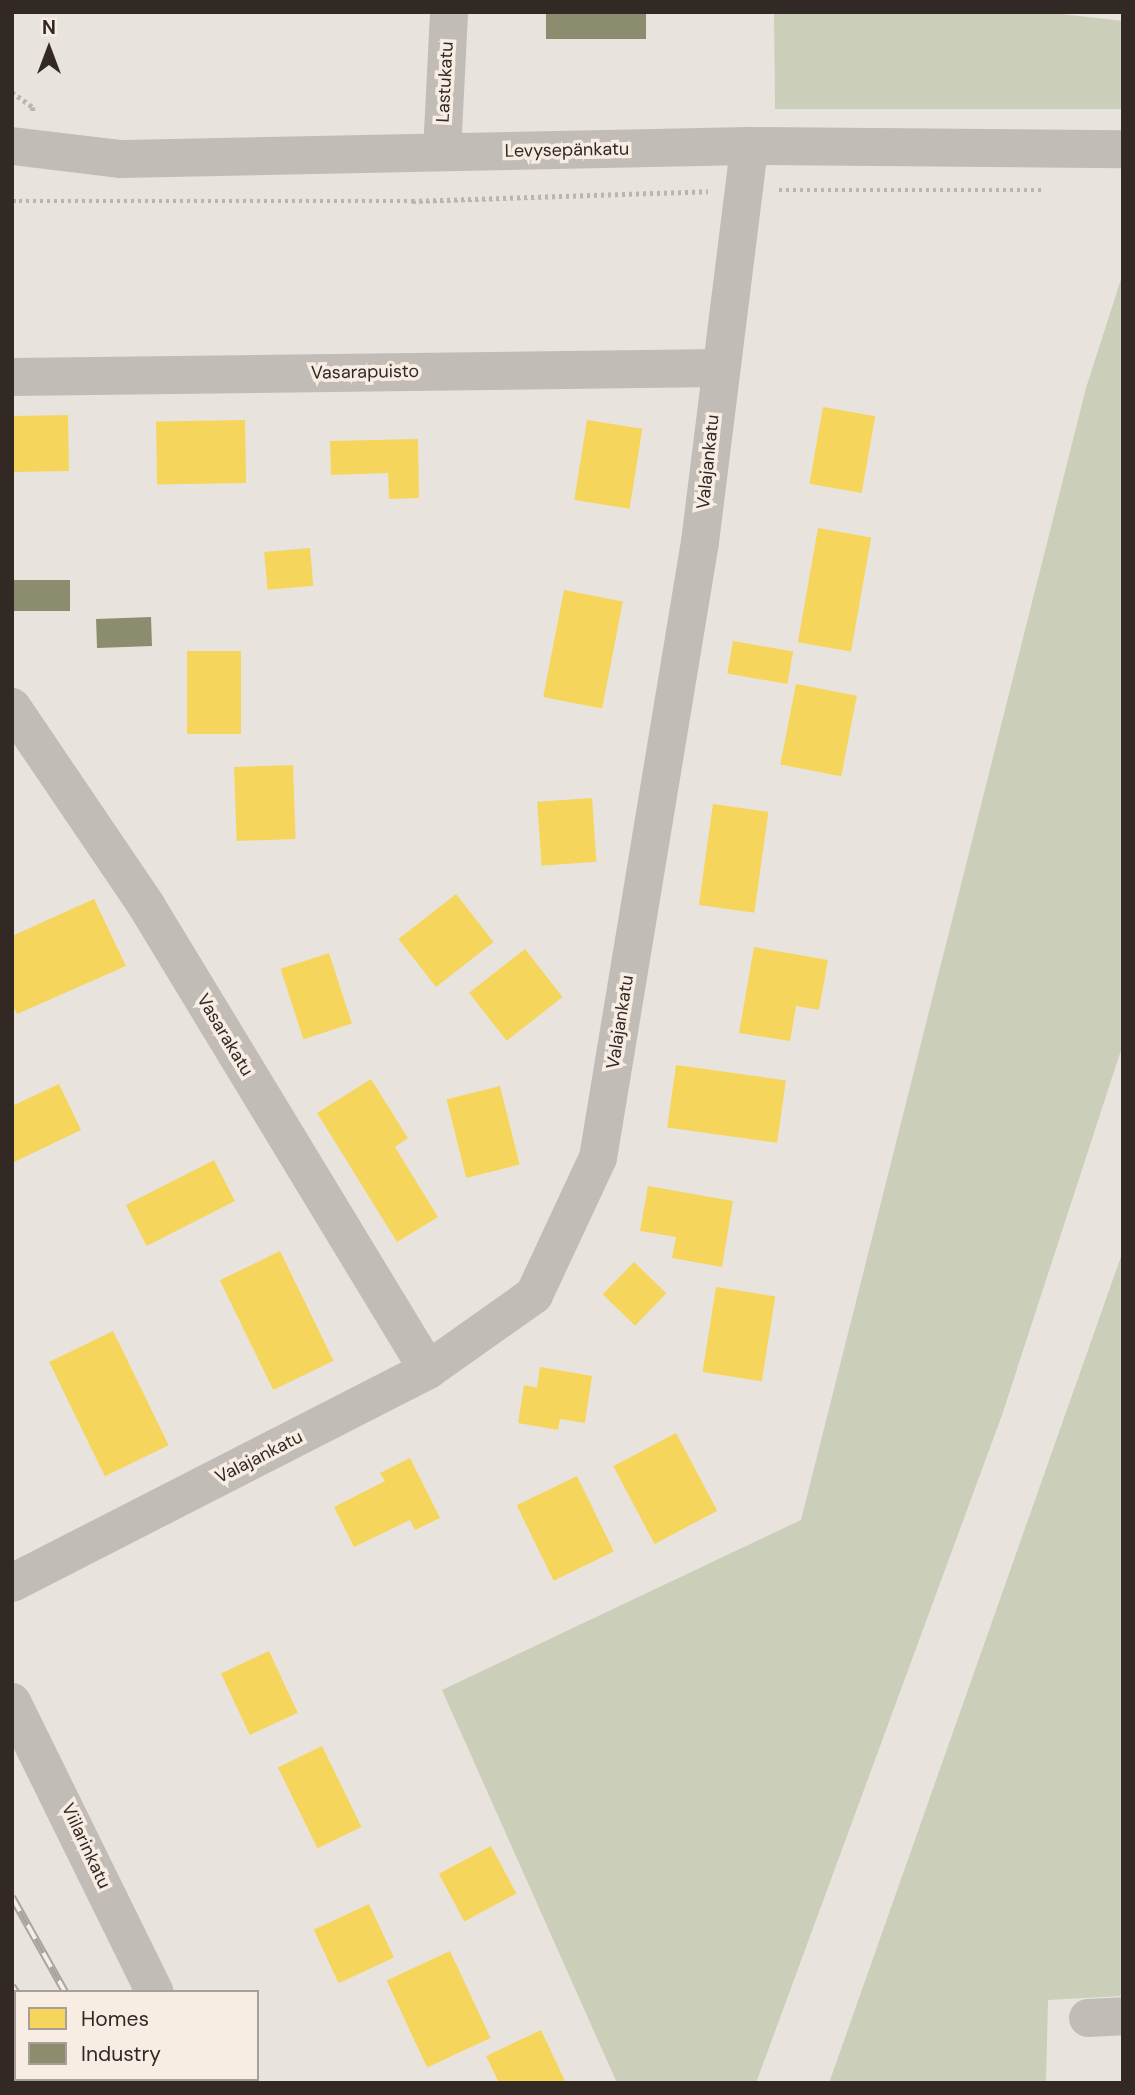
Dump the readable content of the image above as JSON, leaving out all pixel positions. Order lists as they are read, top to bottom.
{
  "streets": {
    "street": [
      "Lastukatu",
      "Levysepänkatu",
      "Vasarapuisto",
      "Valajankatu",
      "Vasarakatu",
      "Viilarinkatu"
    ]
  },
  "crossings": [
    ["Lastukatu", "Levysepänkatu"],
    ["Levysepänkatu", "Valajankatu"],
    ["Vasarapuisto", "Valajankatu"],
    ["Valajankatu", "Vasarakatu"]
  ],
  "legend": ["Homes", "Industry"],
  "north": "top"
}
